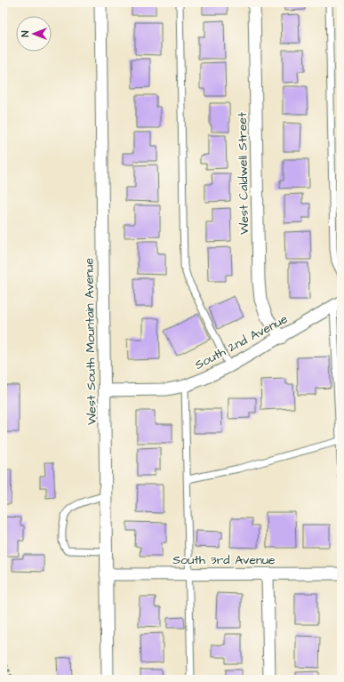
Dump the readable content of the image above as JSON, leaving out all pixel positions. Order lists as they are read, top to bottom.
{
  "streets": {
    "street": [
      "West Caldwell Street",
      "West South Mountain Avenue",
      "South 2nd Avenue",
      "South 3rd Avenue"
    ]
  },
  "crossings": [
    ["West Caldwell Street", "South 2nd Avenue"],
    ["West South Mountain Avenue", "South 2nd Avenue"],
    ["West South Mountain Avenue", "South 3rd Avenue"]
  ],
  "north": "left"
}
